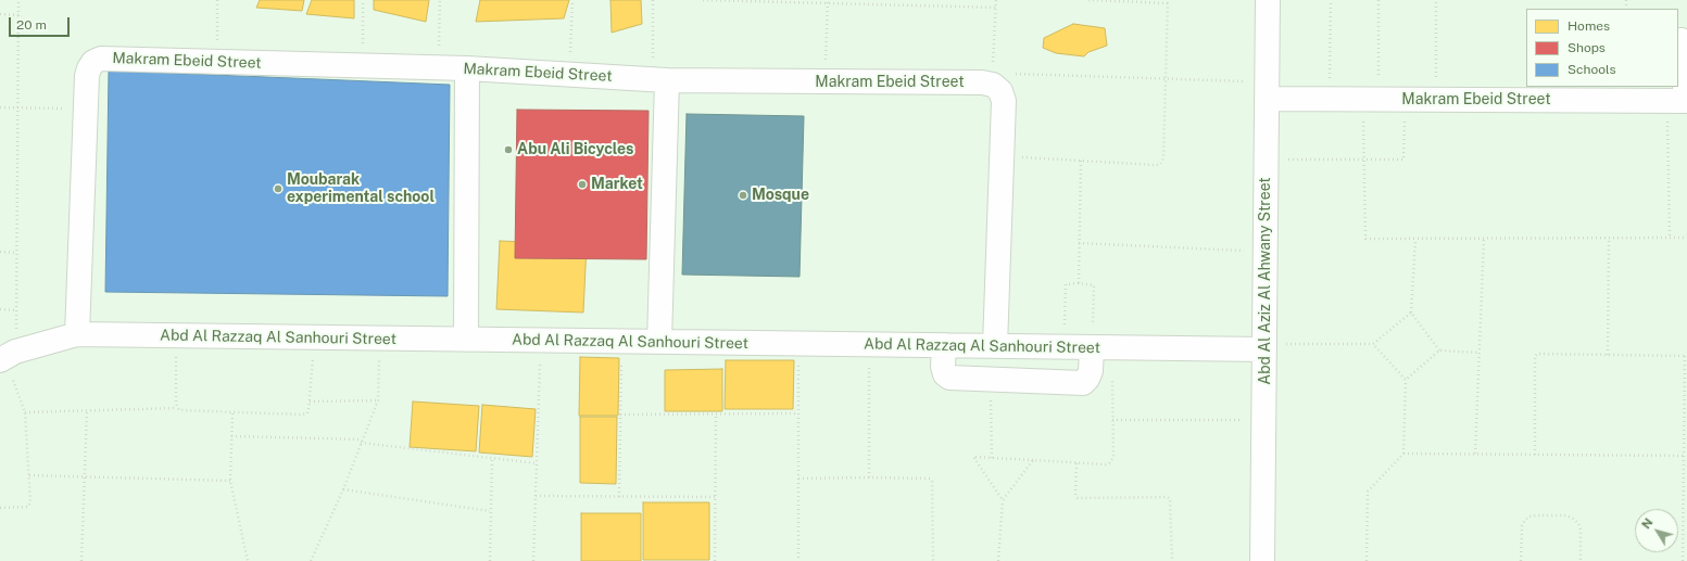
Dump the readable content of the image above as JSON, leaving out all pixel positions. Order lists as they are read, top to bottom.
{
  "streets": {
    "street": ["Makram Ebeid Street", "Abd Al Aziz Al Ahwany Street", "Abd Al Razzaq Al Sanhouri Street"]
  },
  "crossings": [
    ["Makram Ebeid Street", "Abd Al Aziz Al Ahwany Street"],
    ["Makram Ebeid Street", "Abd Al Razzaq Al Sanhouri Street"],
    ["Abd Al Aziz Al Ahwany Street", "Abd Al Razzaq Al Sanhouri Street"]
  ],
  "places": [
    "Abu Ali Bicycles",
    "Market",
    "Moubarak experimental school",
    "Mosque"
  ],
  "legend": ["Homes", "Shops", "Schools"],
  "scale_bar": "20 m",
  "north": "top left"
}
